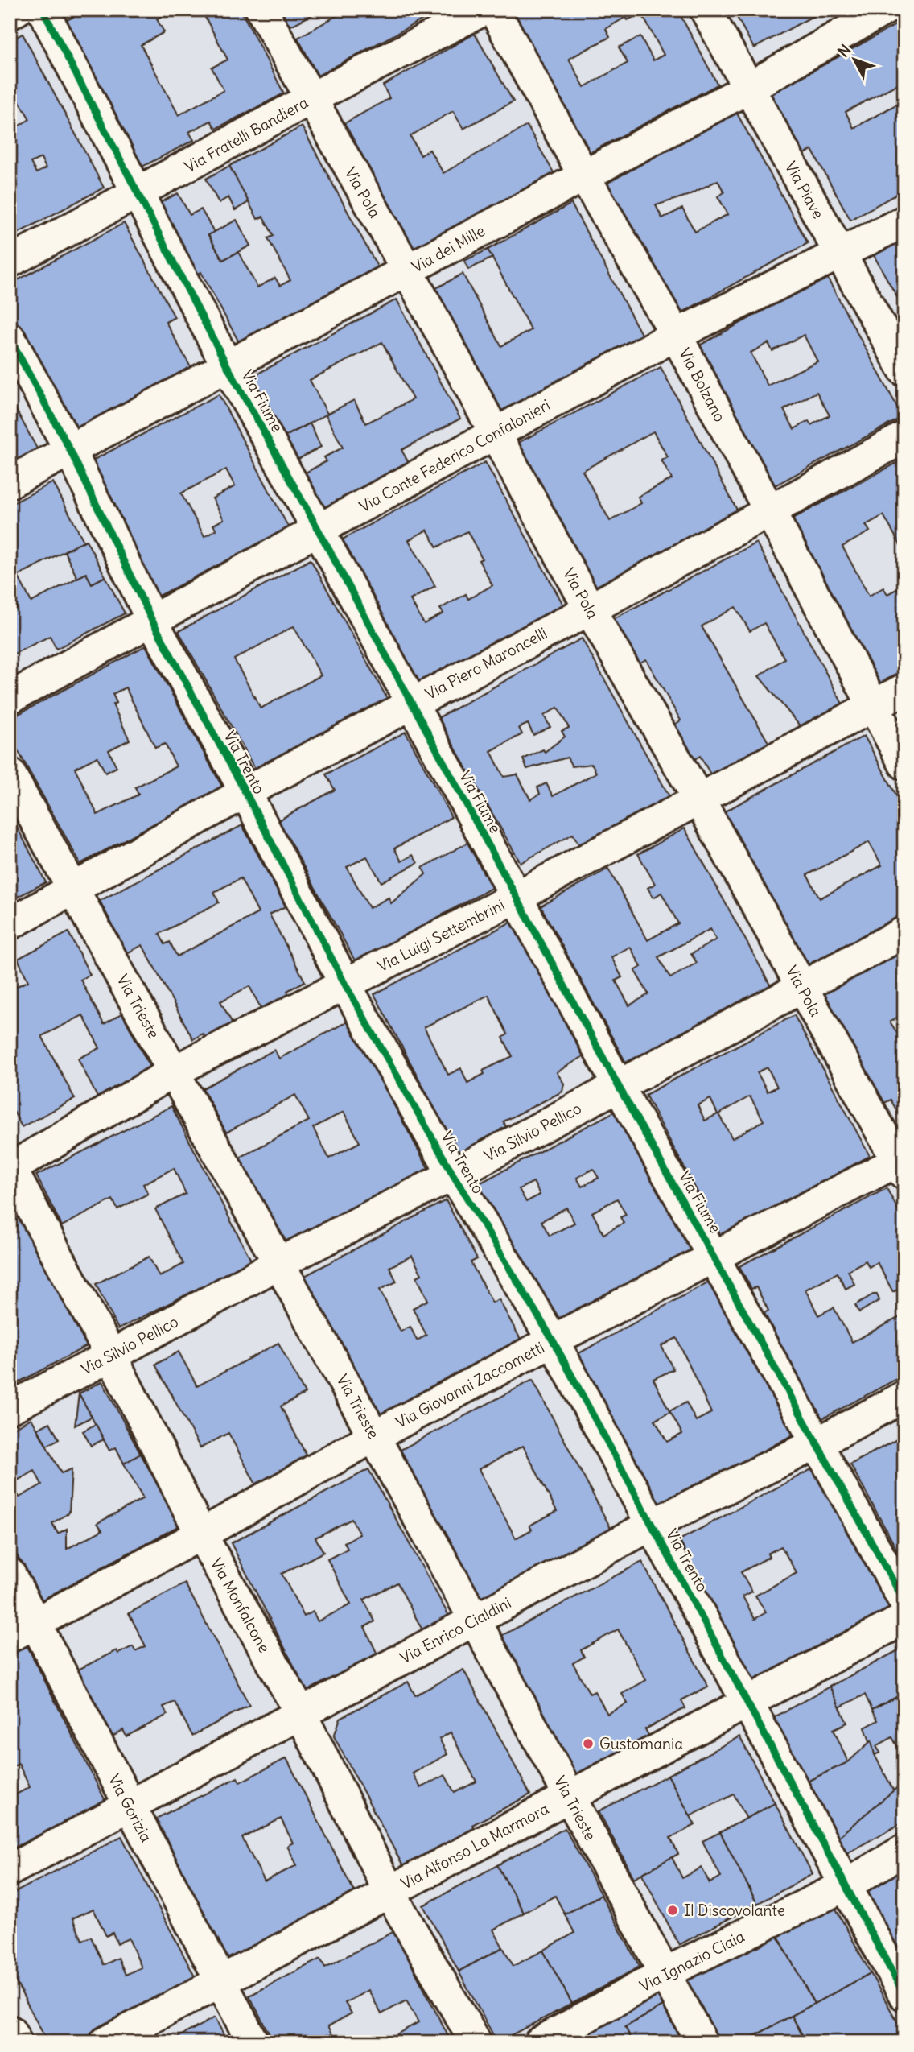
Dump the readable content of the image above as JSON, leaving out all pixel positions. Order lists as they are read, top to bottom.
{
  "streets": {
    "street": [
      "Via Fratelli Bandiera",
      "Via Piave",
      "Via Pola",
      "Via dei Mille",
      "Via Bolzano",
      "Via Fiume",
      "Via Conte Federico Confalonieri",
      "Via Piero Maroncelli",
      "Via Trento",
      "Via Luigi Settembrini",
      "Via Trieste",
      "Via Silvio Pellico",
      "Via Giovanni Zaccometti",
      "Via Monfalcone",
      "Via Enrico Cialdini",
      "Via Gorizia",
      "Via Alfonso La Marmora",
      "Via Ignazio Ciaia"
    ]
  },
  "crossings": [
    ["Via Fratelli Bandiera", "Via Pola"],
    ["Via Fratelli Bandiera", "Via Fiume"],
    ["Via Piave", "Via dei Mille"],
    ["Via Piave", "Via Conte Federico Confalonieri"],
    ["Via Pola", "Via dei Mille"],
    ["Via Pola", "Via Conte Federico Confalonieri"],
    ["Via Pola", "Via Piero Maroncelli"],
    ["Via Pola", "Via Luigi Settembrini"],
    ["Via Pola", "Via Silvio Pellico"],
    ["Via Pola", "Via Giovanni Zaccometti"],
    ["Via dei Mille", "Via Bolzano"],
    ["Via dei Mille", "Via Fiume"],
    ["Via dei Mille", "Via Trento"],
    ["Via Bolzano", "Via Conte Federico Confalonieri"],
    ["Via Bolzano", "Via Piero Maroncelli"],
    ["Via Bolzano", "Via Luigi Settembrini"],
    ["Via Fiume", "Via Conte Federico Confalonieri"],
    ["Via Fiume", "Via Piero Maroncelli"],
    ["Via Fiume", "Via Luigi Settembrini"],
    ["Via Fiume", "Via Silvio Pellico"],
    ["Via Fiume", "Via Giovanni Zaccometti"],
    ["Via Fiume", "Via Enrico Cialdini"],
    ["Via Conte Federico Confalonieri", "Via Trento"],
    ["Via Piero Maroncelli", "Via Trento"],
    ["Via Piero Maroncelli", "Via Trieste"],
    ["Via Trento", "Via Luigi Settembrini"],
    ["Via Trento", "Via Silvio Pellico"],
    ["Via Trento", "Via Giovanni Zaccometti"],
    ["Via Trento", "Via Enrico Cialdini"],
    ["Via Trento", "Via Alfonso La Marmora"],
    ["Via Trento", "Via Ignazio Ciaia"],
    ["Via Luigi Settembrini", "Via Trieste"],
    ["Via Luigi Settembrini", "Via Monfalcone"],
    ["Via Trieste", "Via Silvio Pellico"],
    ["Via Trieste", "Via Giovanni Zaccometti"],
    ["Via Trieste", "Via Enrico Cialdini"],
    ["Via Trieste", "Via Alfonso La Marmora"],
    ["Via Trieste", "Via Ignazio Ciaia"],
    ["Via Silvio Pellico", "Via Monfalcone"],
    ["Via Giovanni Zaccometti", "Via Monfalcone"],
    ["Via Giovanni Zaccometti", "Via Gorizia"],
    ["Via Monfalcone", "Via Enrico Cialdini"],
    ["Via Monfalcone", "Via Alfonso La Marmora"],
    ["Via Enrico Cialdini", "Via Gorizia"],
    ["Via Gorizia", "Via Alfonso La Marmora"]
  ],
  "places": ["Gustomania", "Il Discovolante"],
  "north": "top left"
}
